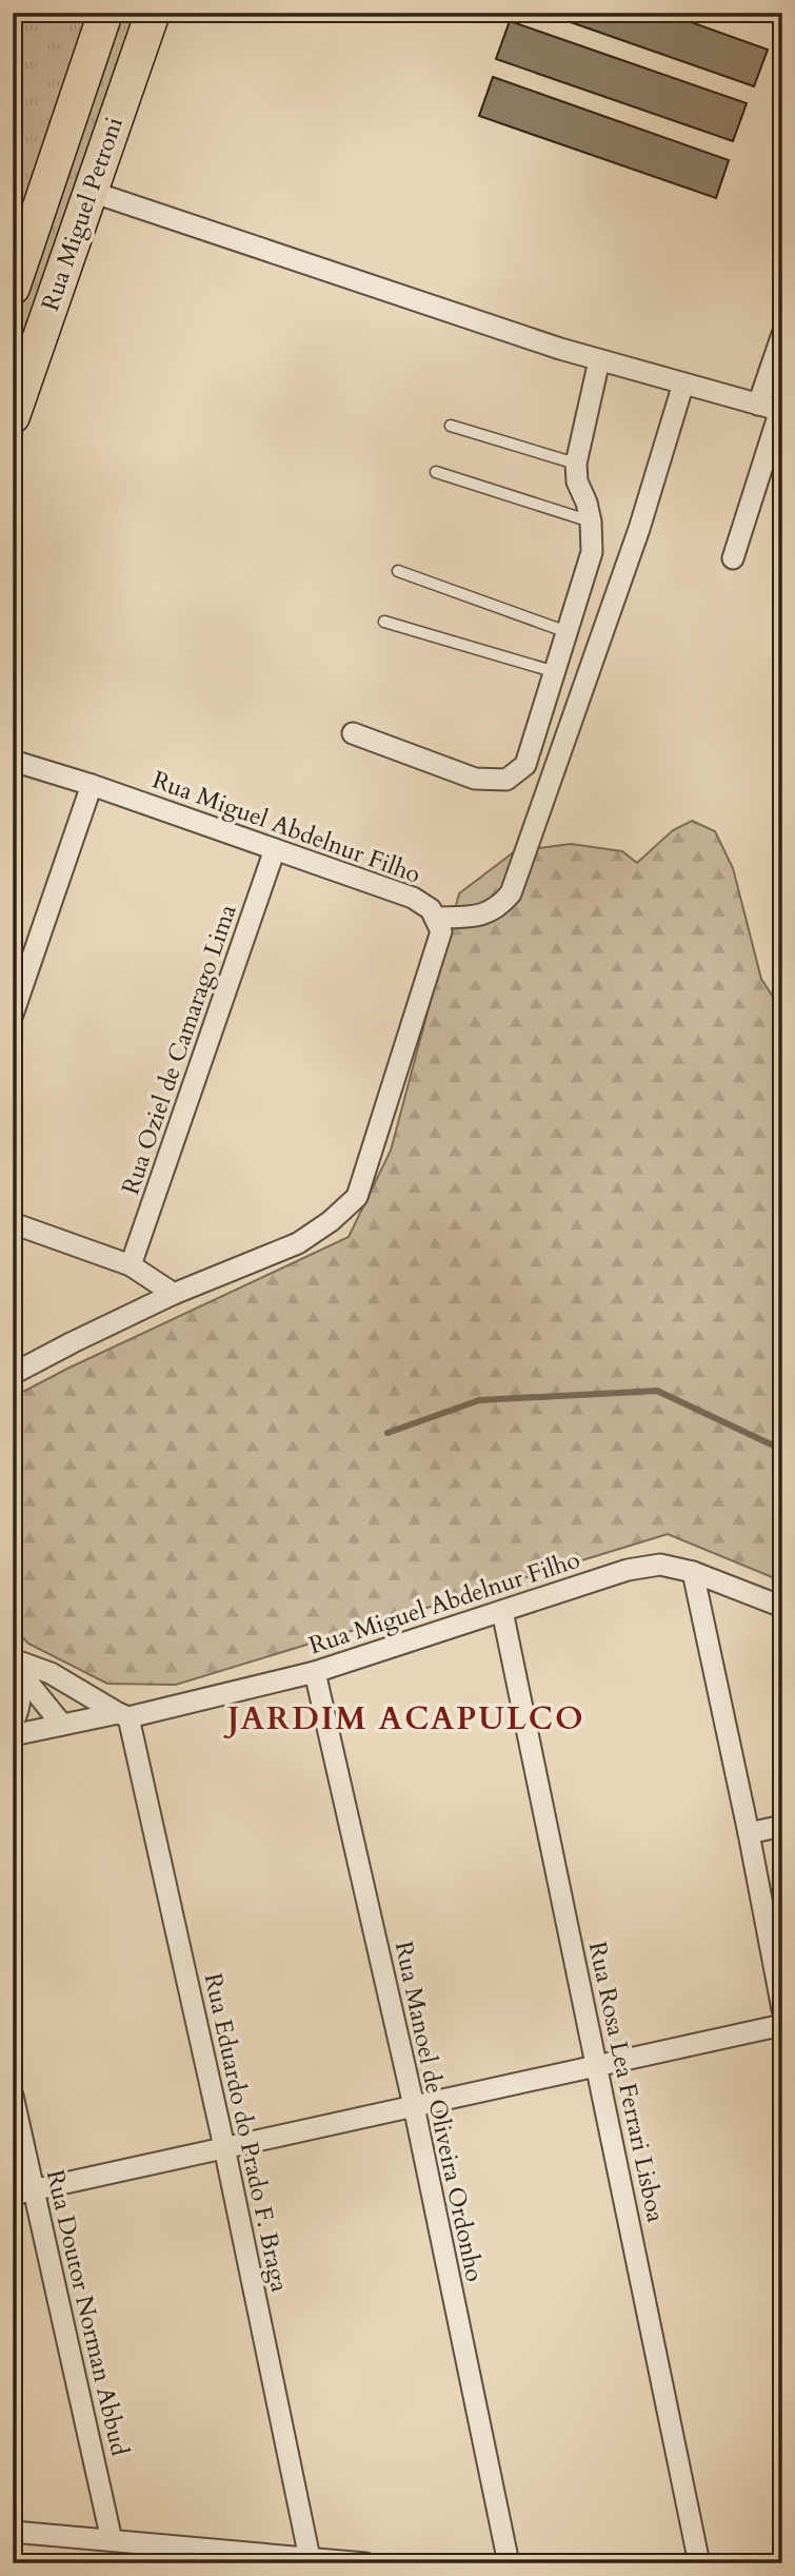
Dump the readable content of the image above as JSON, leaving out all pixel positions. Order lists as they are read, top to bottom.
{
  "streets": {
    "main road": ["Rua Miguel Petroni"],
    "street": [
      "Rua Miguel Abdelnur Filho",
      "Rua Oziel de Camarago Lima",
      "Rua Rosa Lea Ferrari Lisboa",
      "Rua Manoel de Oliveira Ordonho",
      "Rua Eduardo do Prado F. Braga",
      "Rua Doutor Norman Abbud"
    ]
  },
  "crossings": [
    ["Rua Miguel Abdelnur Filho", "Rua Oziel de Camarago Lima"],
    ["Rua Miguel Abdelnur Filho", "Rua Rosa Lea Ferrari Lisboa"],
    ["Rua Miguel Abdelnur Filho", "Rua Manoel de Oliveira Ordonho"],
    ["Rua Miguel Abdelnur Filho", "Rua Eduardo do Prado F. Braga"]
  ],
  "districts": ["JARDIM ACAPULCO"]
}
